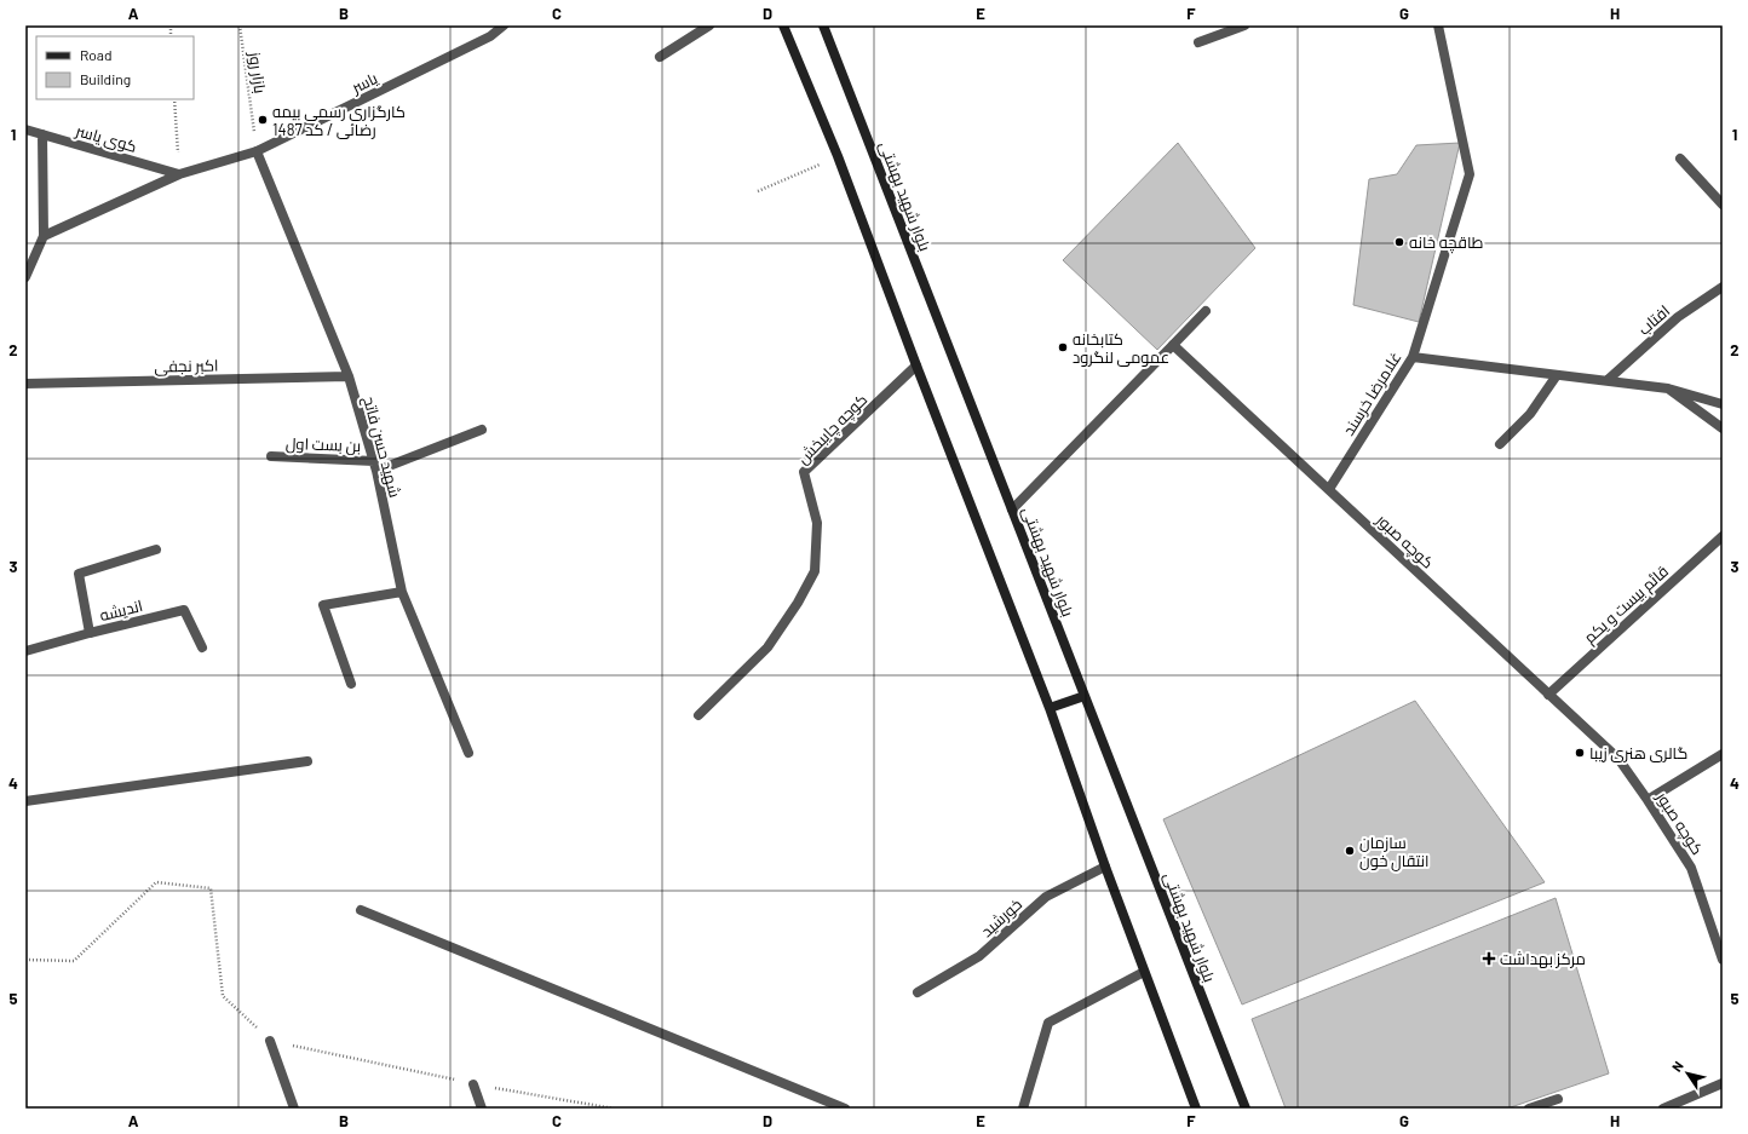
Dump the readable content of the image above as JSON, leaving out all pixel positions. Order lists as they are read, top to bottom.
{
  "streets": {
    "main road": ["بلوار شهید بهشتی"],
    "street": [
      "یاسر",
      "کوی یاسر",
      "افتاب",
      "اکبر نجفی",
      "غلامرضا خرسند",
      "کوچه چایبخش",
      "بن بست اول",
      "شهید حسن فاتح",
      "کوچه صبور",
      "قائم بیست و یکم",
      "اندیشه",
      "خورشید"
    ],
    "path": ["بازار روز"]
  },
  "crossings": [
    ["بازار روز", "یاسر"],
    ["بازار روز", "شهید حسن فاتح"],
    ["یاسر", "کوی یاسر"],
    ["یاسر", "شهید حسن فاتح"],
    ["اکبر نجفی", "شهید حسن فاتح"],
    ["غلامرضا خرسند", "کوچه صبور"],
    ["بن بست اول", "شهید حسن فاتح"],
    ["کوچه صبور", "قائم بیست و یکم"]
  ],
  "places": {
    "other": [
      "کارگزاری رسمی بیمه رضائی / کد 1487",
      "طاقچه خانه",
      "کتابخانه عمومی لنگرود",
      "گالری هنری زیبا",
      "سازمان انتقال خون"
    ],
    "health": ["مرکز بهداشت"]
  },
  "legend": ["Road", "Building"],
  "north": "top left",
  "grid": {
    "columns": [
      "A",
      "B",
      "C",
      "D",
      "E",
      "F",
      "G",
      "H"
    ],
    "rows": [
      "1",
      "2",
      "3",
      "4",
      "5"
    ]
  }
}
